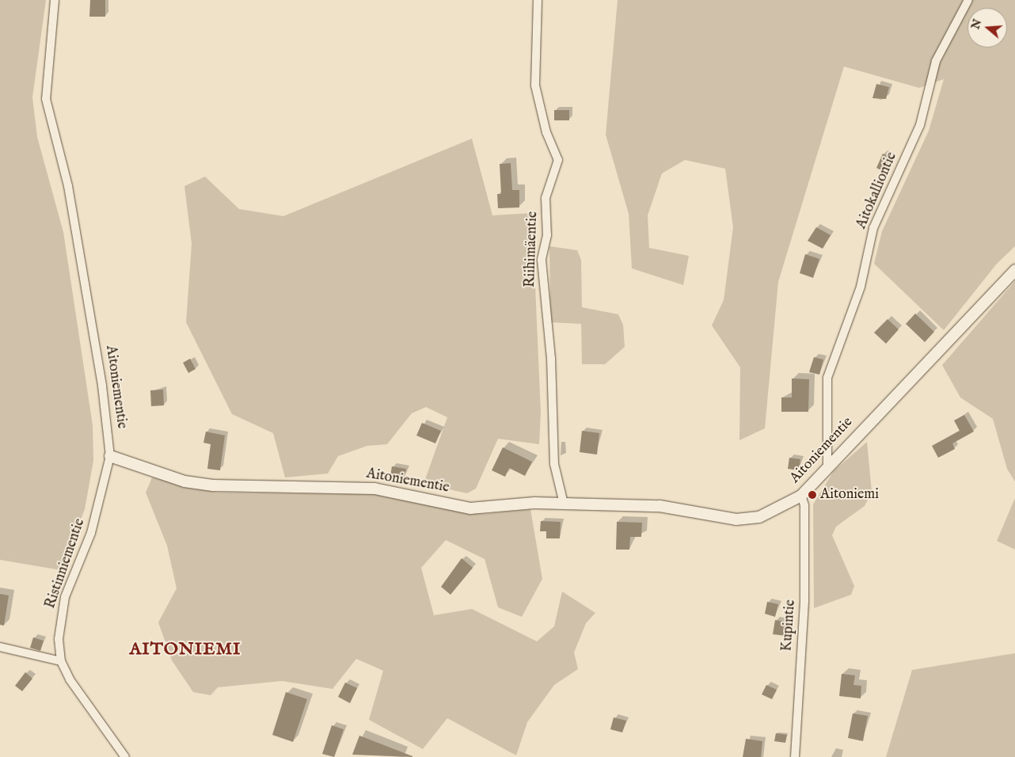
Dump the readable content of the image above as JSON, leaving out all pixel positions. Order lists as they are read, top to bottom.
{
  "streets": {
    "street": [
      "Aitokalliontie",
      "Riihimäentie",
      "Aitoniementie",
      "Ristinniementie",
      "Kupintie"
    ]
  },
  "crossings": [
    ["Aitokalliontie", "Aitoniementie"],
    ["Riihimäentie", "Aitoniementie"],
    ["Aitoniementie", "Ristinniementie"],
    ["Aitoniementie", "Kupintie"]
  ],
  "districts": ["AITONIEMI"],
  "places": ["Aitoniemi"],
  "north": "left"
}
